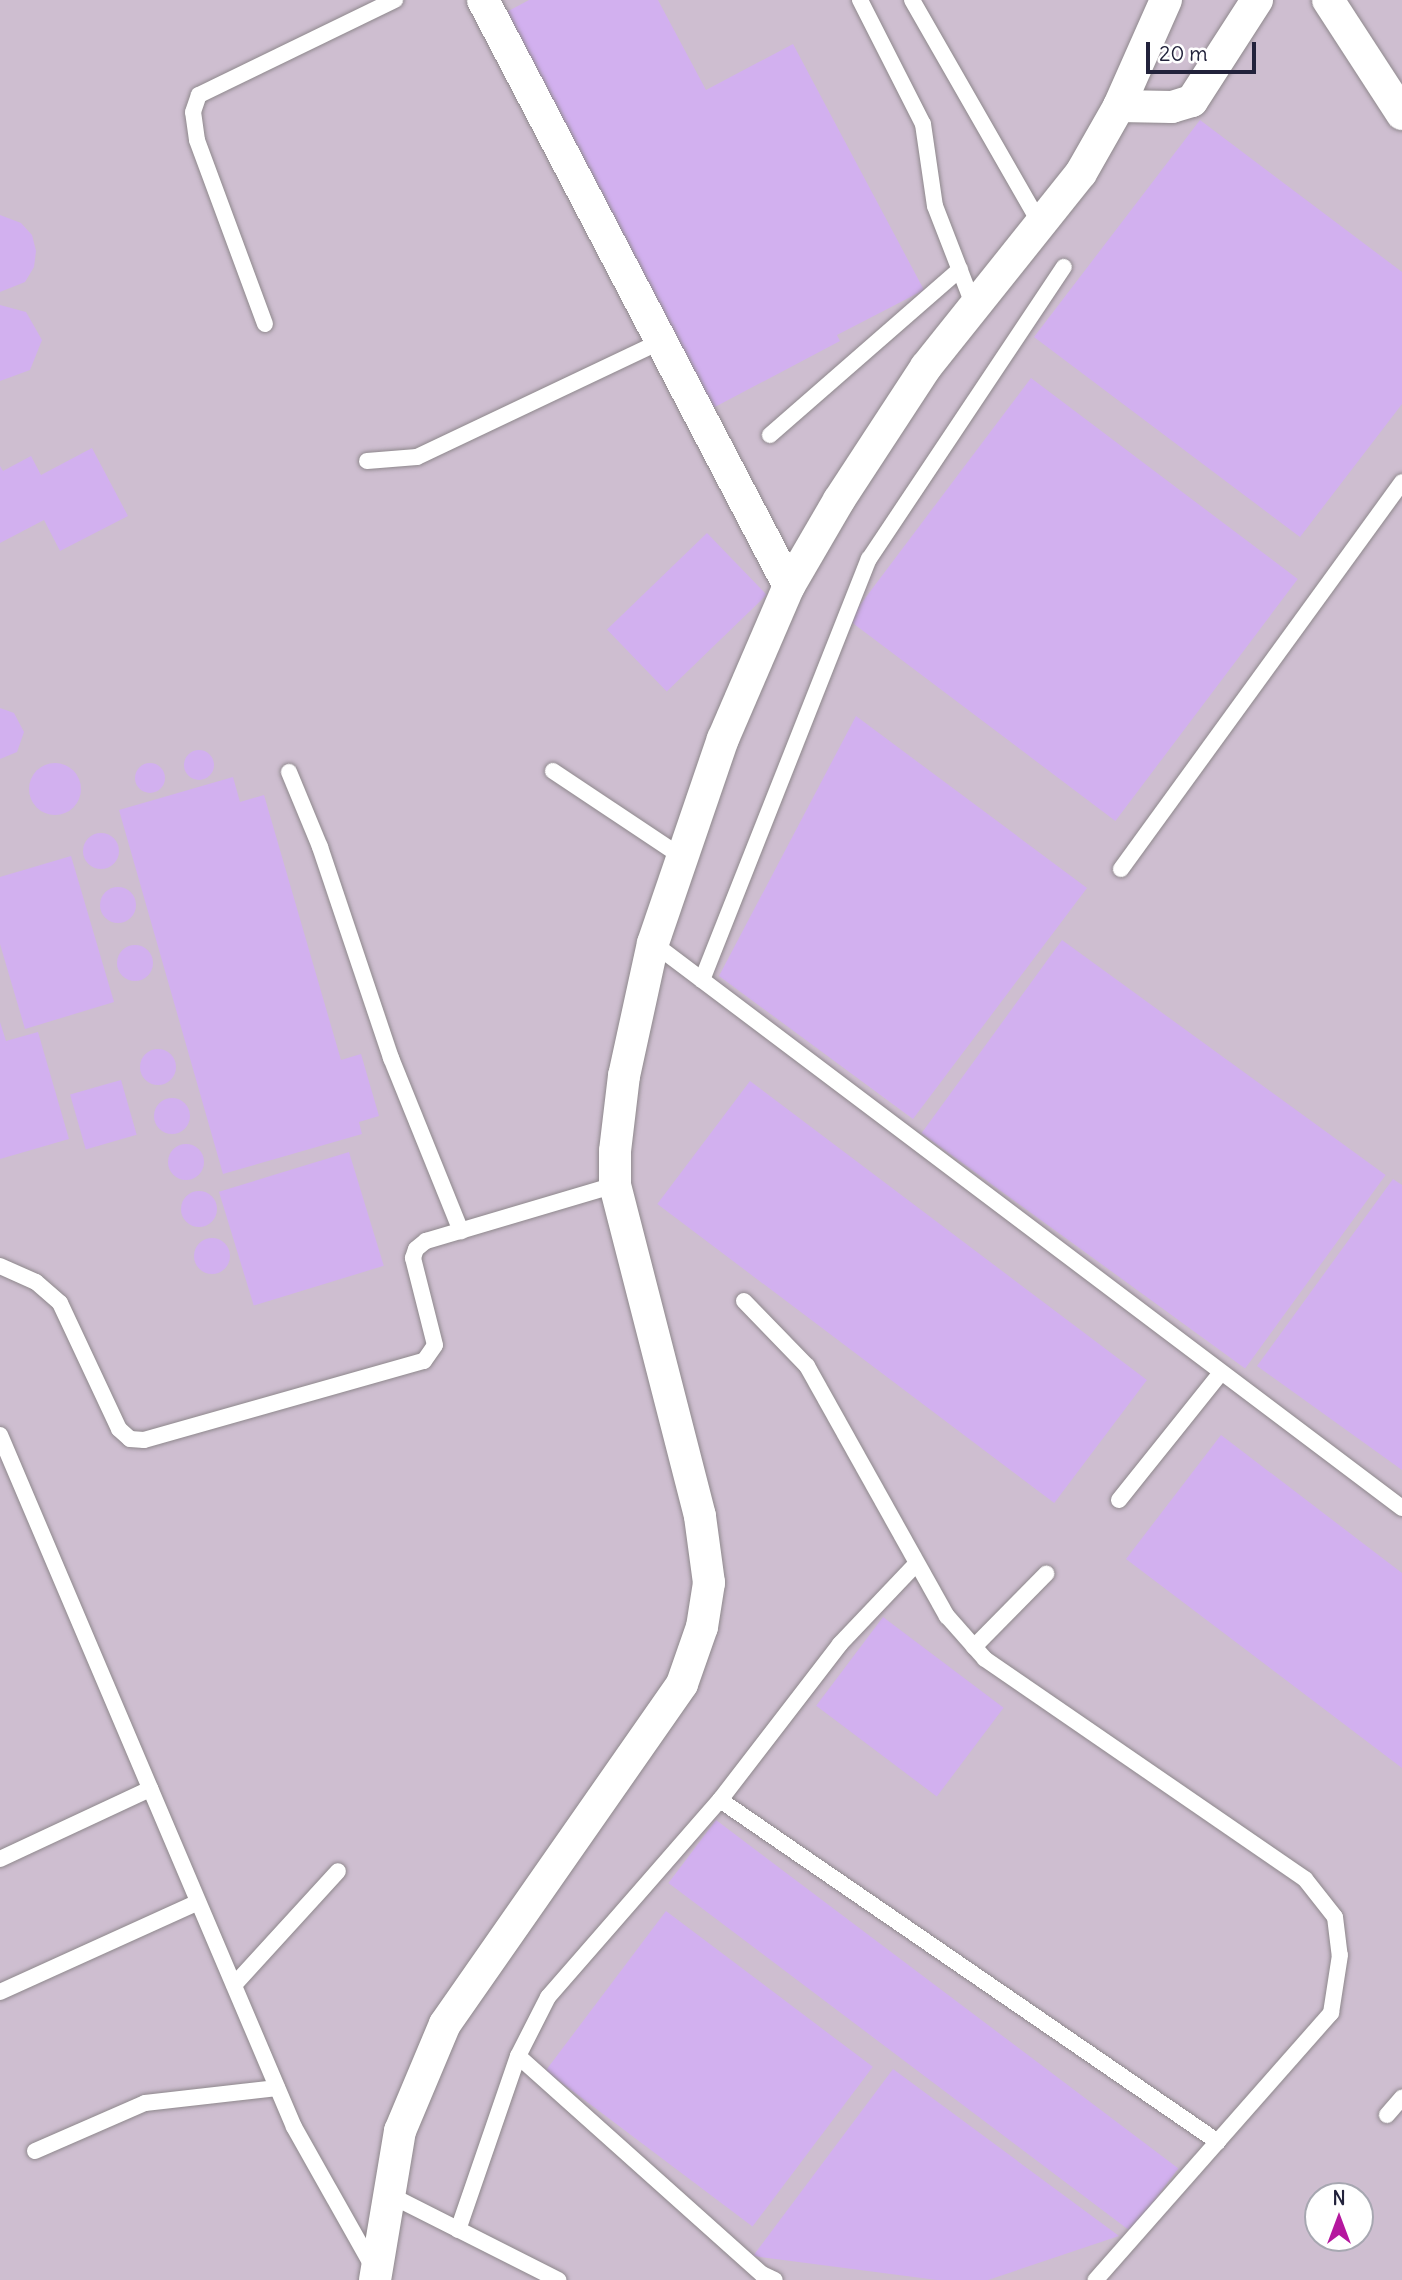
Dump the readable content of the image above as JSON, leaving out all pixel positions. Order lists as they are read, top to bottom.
{
  "scale_bar": "20 m",
  "north": "top"
}
